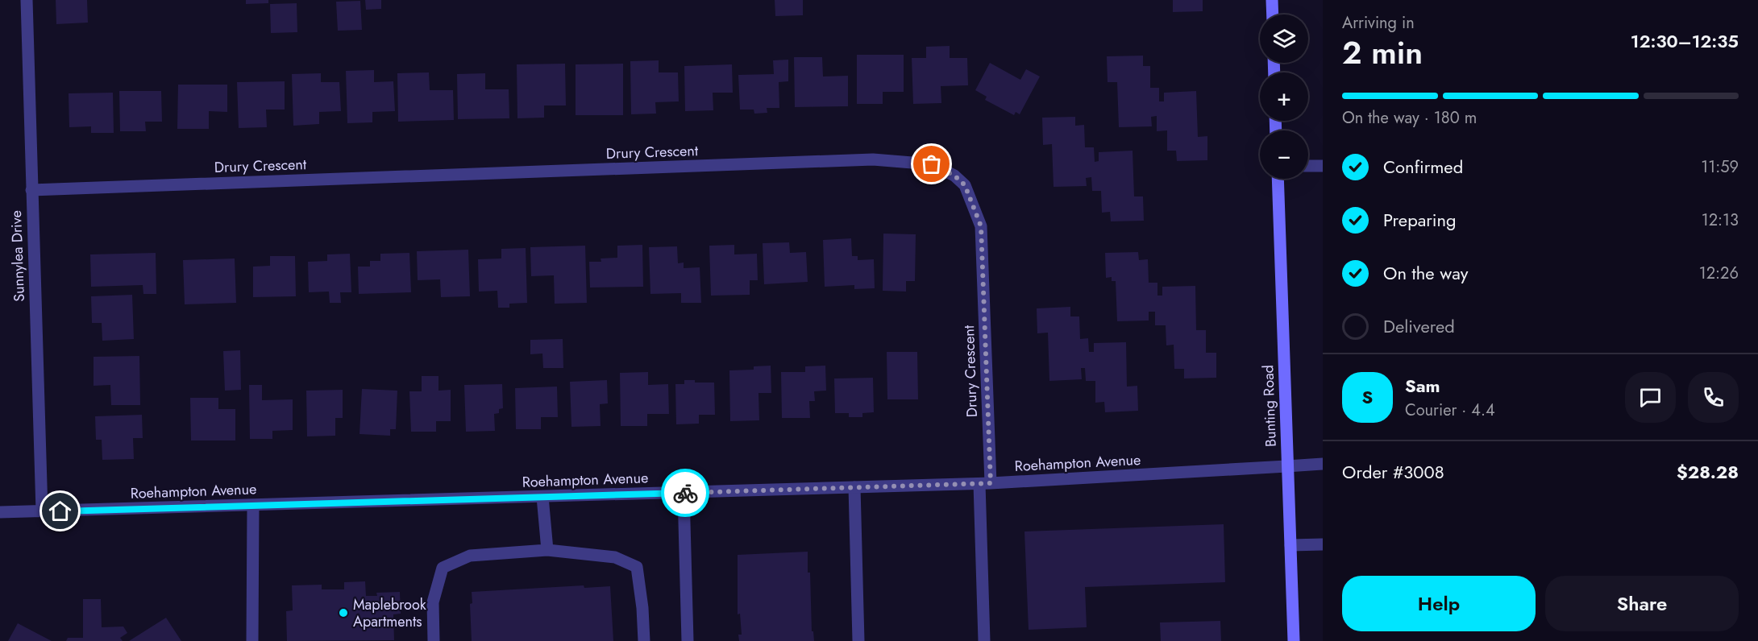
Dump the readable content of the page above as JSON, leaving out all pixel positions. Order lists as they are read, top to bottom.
{
  "streets": {
    "main road": ["Bunting Road"],
    "street": ["Drury Crescent", "Sunnylea Drive", "Roehampton Avenue"]
  },
  "crossings": [
    ["Drury Crescent", "Sunnylea Drive"],
    ["Drury Crescent", "Roehampton Avenue"],
    ["Sunnylea Drive", "Roehampton Avenue"],
    ["Bunting Road", "Roehampton Avenue"]
  ],
  "places": ["Maplebrook Apartments"],
  "page": {
    "heading": ["2 min", "Arriving in", "12:30–12:35"],
    "panel": [
      "Sam",
      "Courier · 4.4",
      "Order #3008",
      "$28.28"
    ],
    "map_buttons": ["+", "−"],
    "bar": "On the way · 180 m",
    "list": [
      ["Confirmed", "11:59"],
      ["Preparing", "12:13"],
      ["On the way", "12:26"],
      "Delivered"
    ],
    "round": "S",
    "buttons": ["Help", "Share"]
  }
}
